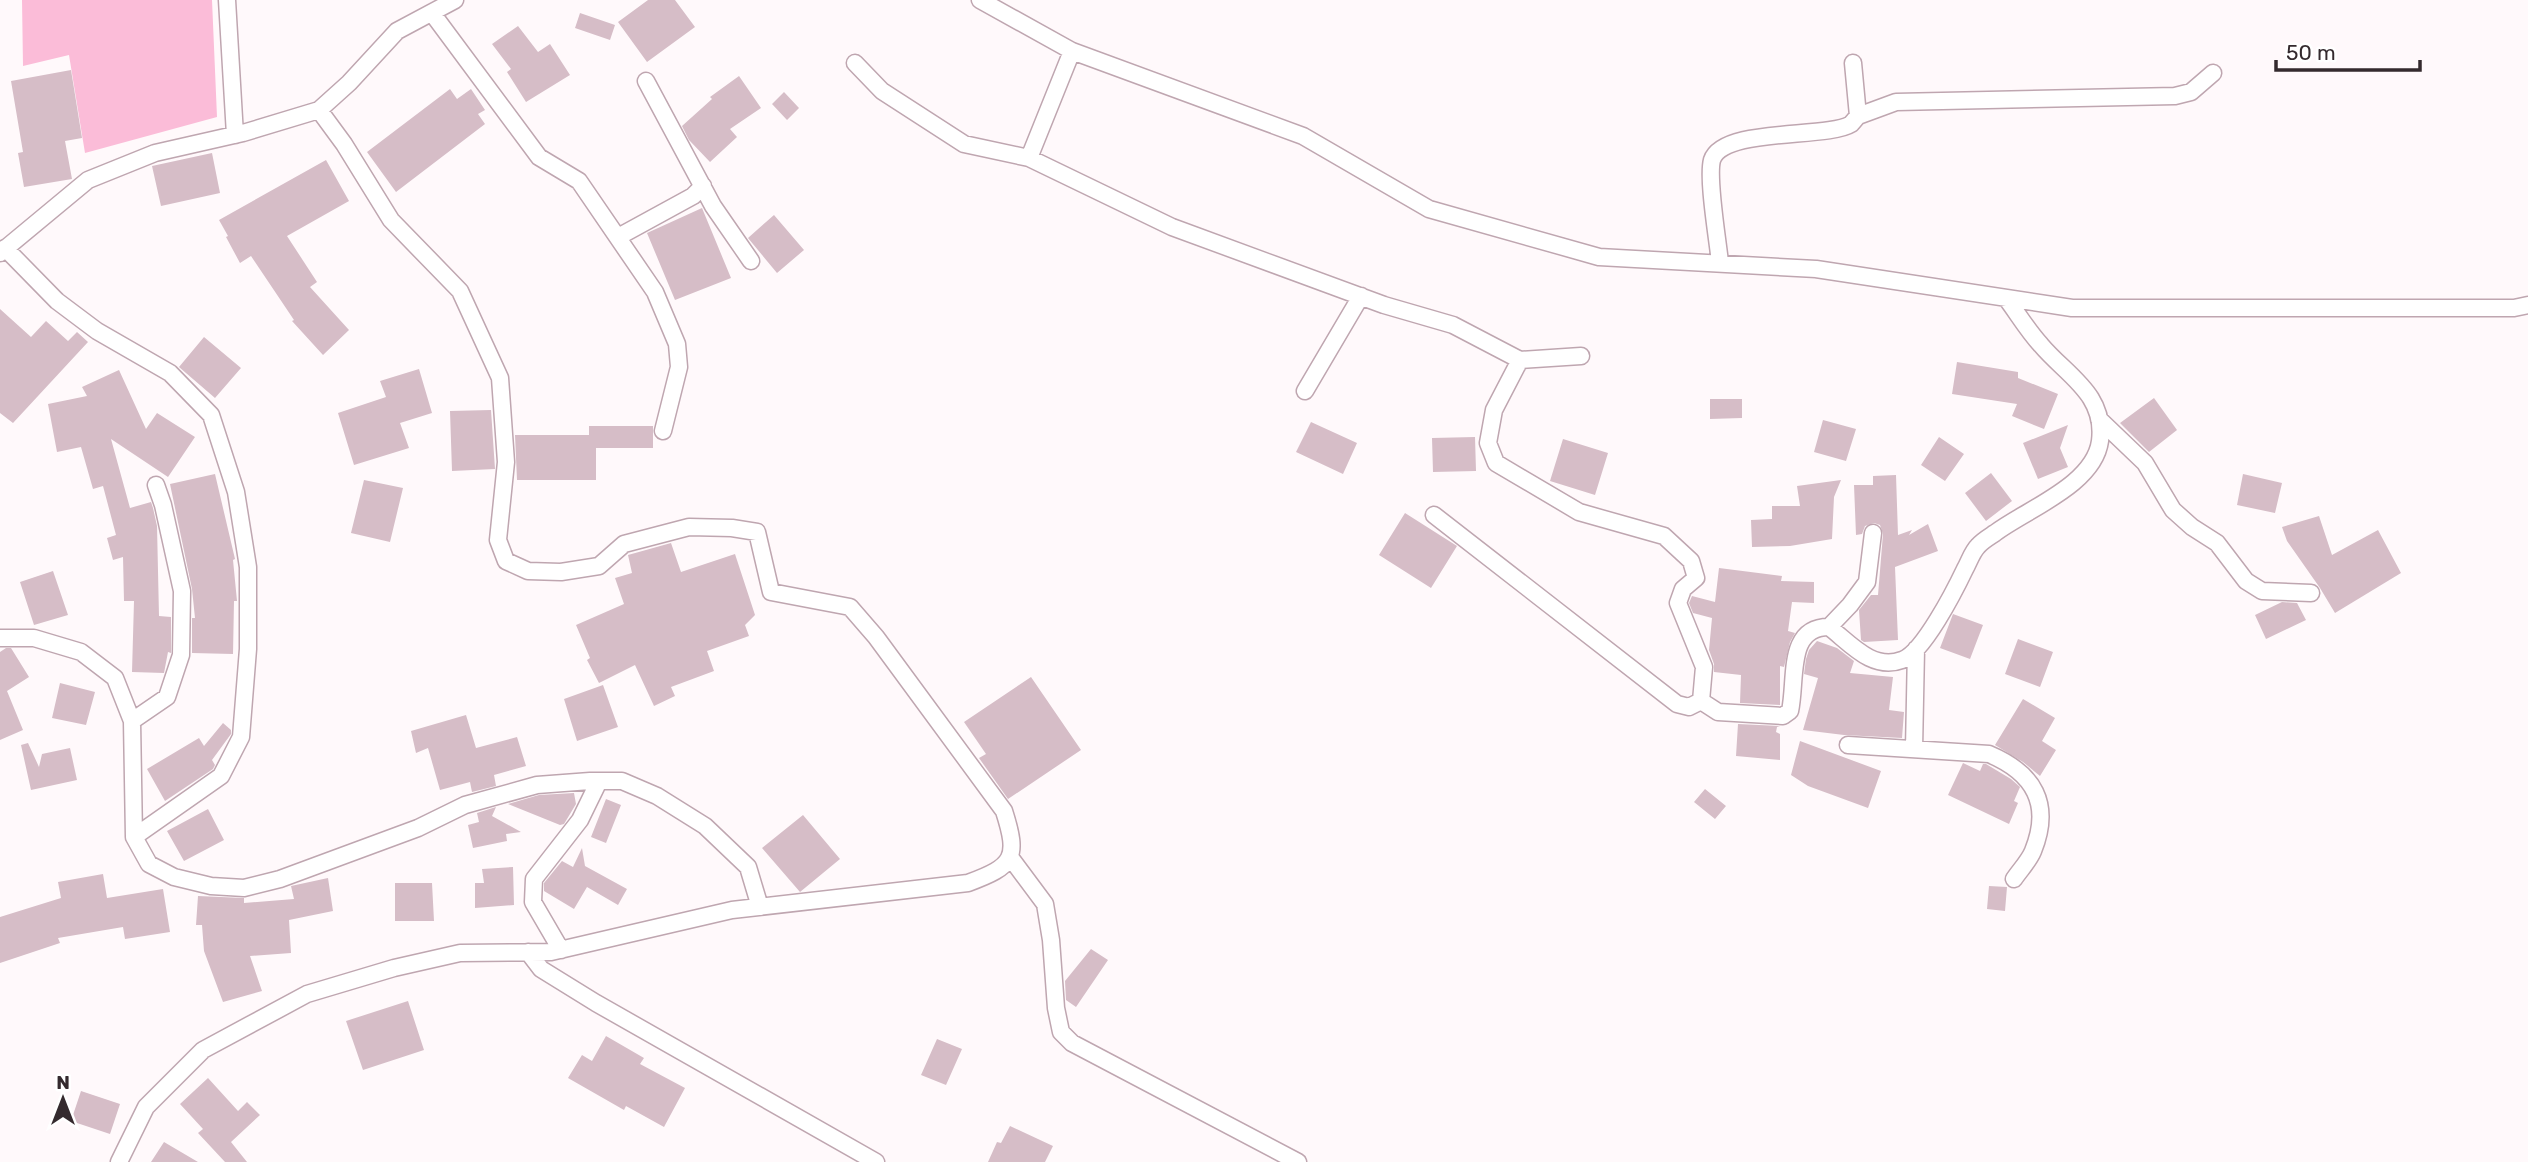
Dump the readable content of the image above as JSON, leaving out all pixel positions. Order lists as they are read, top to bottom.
{
  "scale_bar": "50 m",
  "north": "top"
}
